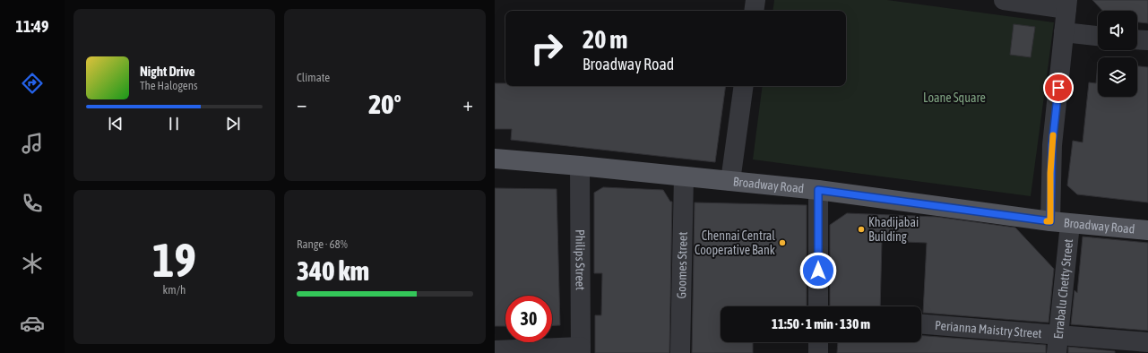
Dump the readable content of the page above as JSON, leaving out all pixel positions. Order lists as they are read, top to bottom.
{
  "streets": {
    "main road": ["Broadway Road"],
    "street": [
      "Philips Street",
      "Goomes Street",
      "Errabalu Chetty Street",
      "Perianna Maistry Street"
    ]
  },
  "crossings": [
    ["Broadway Road", "Philips Street"],
    ["Broadway Road", "Goomes Street"],
    ["Broadway Road", "Errabalu Chetty Street"],
    ["Errabalu Chetty Street", "Perianna Maistry Street"]
  ],
  "parks": ["Loane Square"],
  "places": ["Khadijabai Building", "Chennai Central Cooperative Bank"],
  "page": {
    "tabs": "11:49",
    "tile": [
      "Climate",
      ["19", "km/h"],
      ["Range · 68%", "340 km"]
    ],
    "turn": ["20 m", "Broadway Road"],
    "song": ["Night Drive", "The Halogens"],
    "heat": ["−", "20°", "+"],
    "limit": "30",
    "trip": "11:50 · 1 min · 130 m"
  }
}
